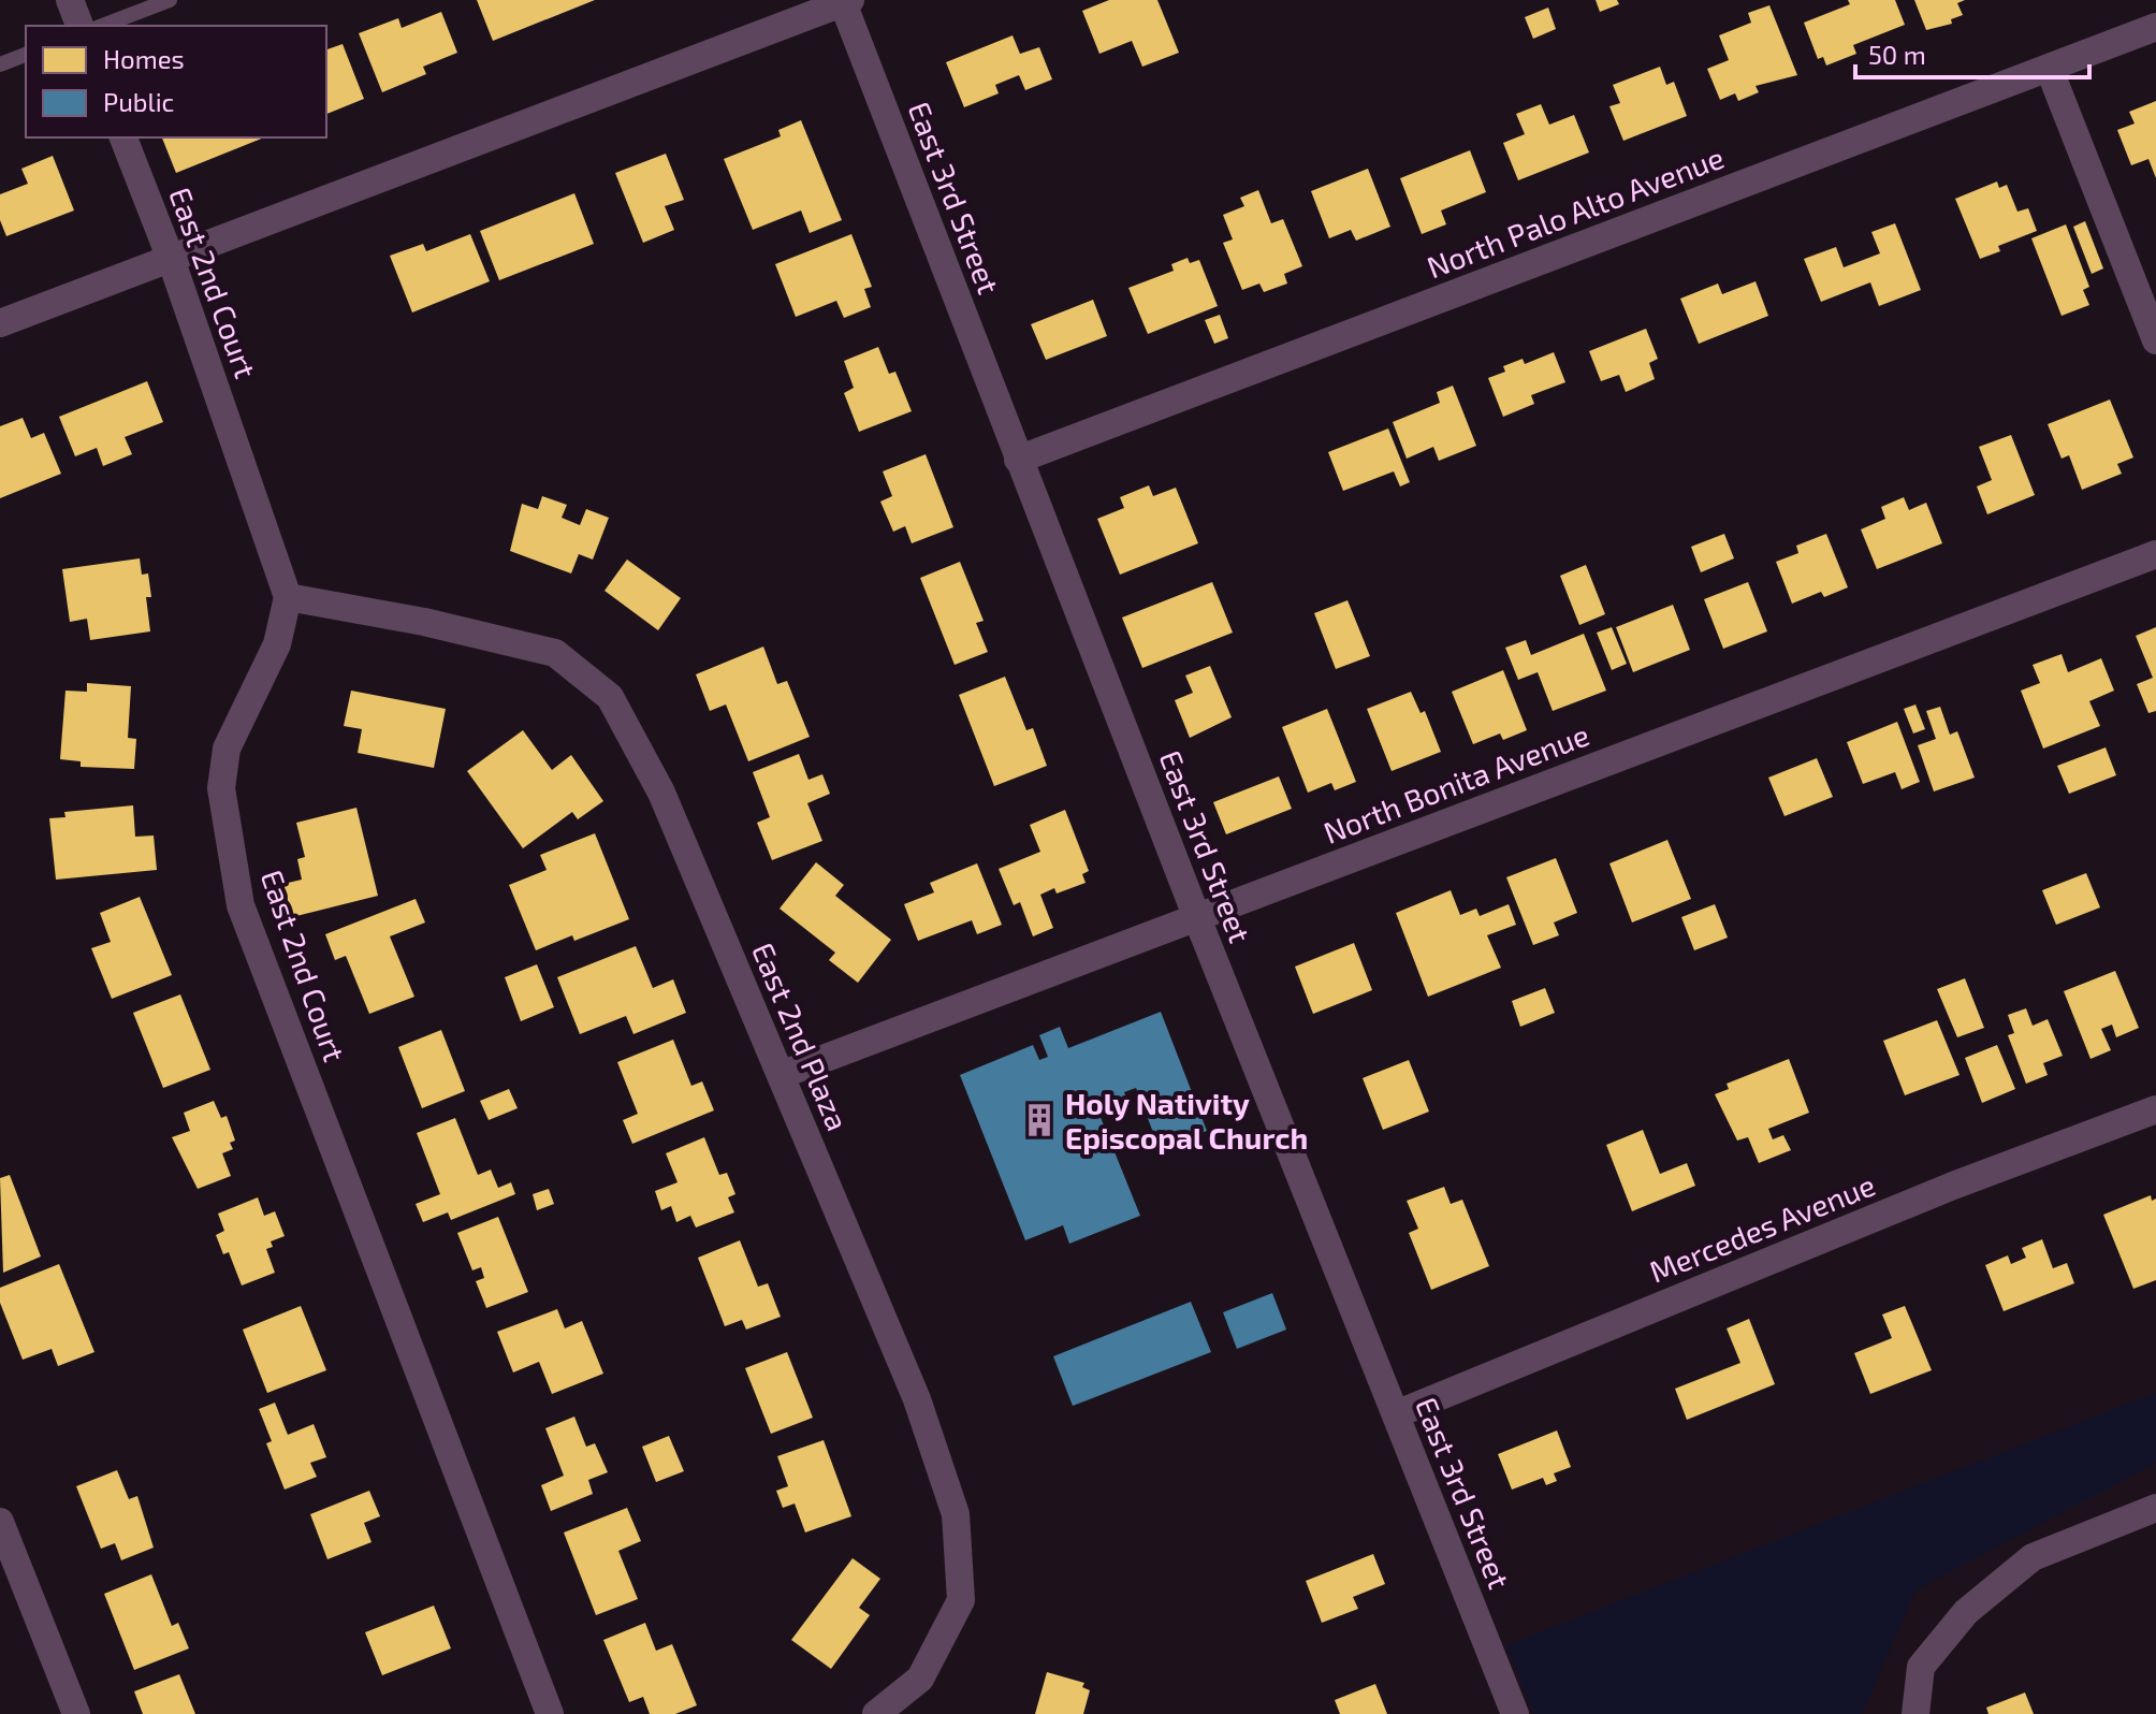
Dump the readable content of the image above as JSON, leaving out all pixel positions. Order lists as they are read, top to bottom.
{
  "streets": {
    "street": [
      "East 3rd Street",
      "North Palo Alto Avenue",
      "East 2nd Court",
      "North Bonita Avenue",
      "East 2nd Plaza",
      "Mercedes Avenue"
    ]
  },
  "crossings": [
    ["East 3rd Street", "North Palo Alto Avenue"],
    ["East 3rd Street", "North Bonita Avenue"],
    ["East 3rd Street", "Mercedes Avenue"],
    ["East 2nd Court", "East 2nd Plaza"],
    ["North Bonita Avenue", "East 2nd Plaza"]
  ],
  "places": {
    "building": ["Holy Nativity Episcopal Church"]
  },
  "legend": ["Homes", "Public"],
  "scale_bar": "50 m"
}
